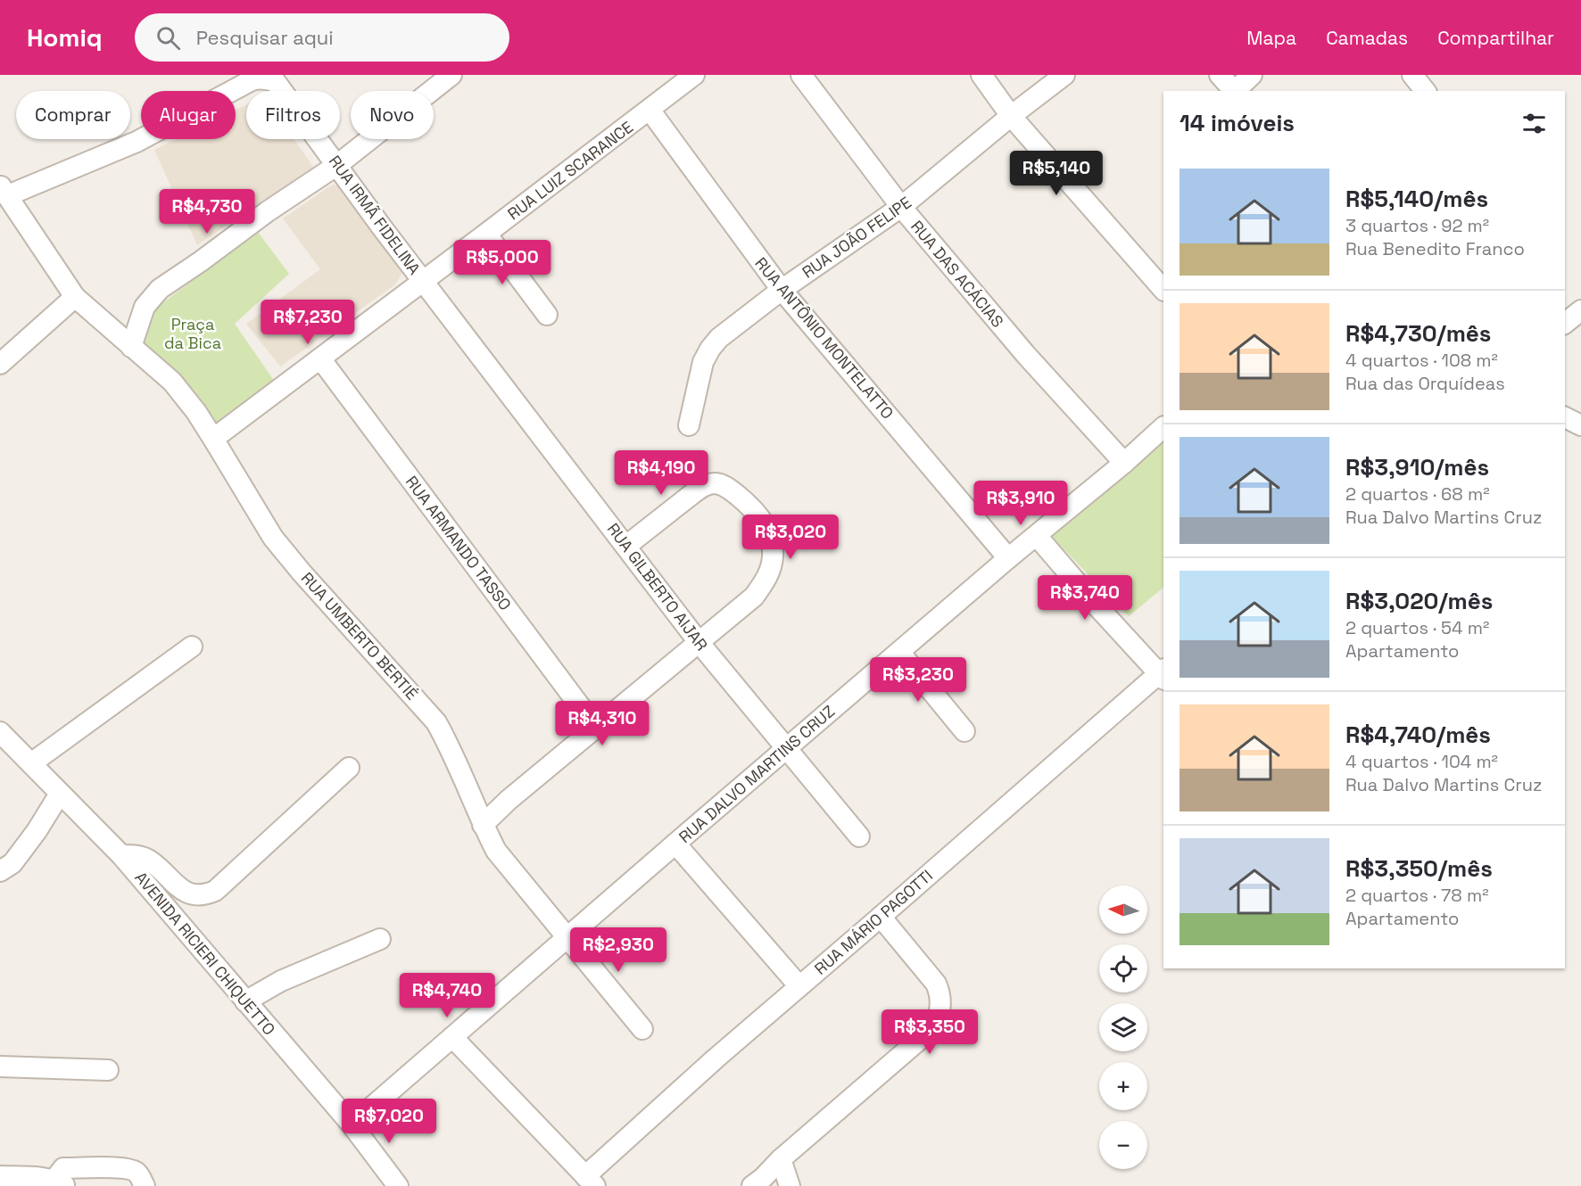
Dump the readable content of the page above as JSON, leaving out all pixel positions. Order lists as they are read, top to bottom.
{
  "streets": {
    "street": [
      "RUA LUIZ SCARANCE",
      "RUA IRMÃ FIDELINA",
      "RUA JOÃO FELIPE",
      "RUA DAS ACÁCIAS",
      "RUA ANTÔNIO MONTELATTO",
      "RUA ARMANDO TASSO",
      "RUA GILBERTO AIJAR",
      "RUA UMBERTO BERTIÉ",
      "RUA DALVO MARTINS CRUZ",
      "RUA MÁRIO PAGOTTI",
      "AVENIDA RICIERI CHIQUETTO"
    ]
  },
  "crossings": [
    ["RUA LUIZ SCARANCE", "RUA IRMÃ FIDELINA"],
    ["RUA LUIZ SCARANCE", "RUA ANTÔNIO MONTELATTO"],
    ["RUA LUIZ SCARANCE", "RUA ARMANDO TASSO"],
    ["RUA LUIZ SCARANCE", "RUA GILBERTO AIJAR"],
    ["RUA LUIZ SCARANCE", "RUA UMBERTO BERTIÉ"],
    ["RUA IRMÃ FIDELINA", "RUA GILBERTO AIJAR"],
    ["RUA JOÃO FELIPE", "RUA DAS ACÁCIAS"],
    ["RUA JOÃO FELIPE", "RUA ANTÔNIO MONTELATTO"],
    ["RUA DAS ACÁCIAS", "RUA DALVO MARTINS CRUZ"],
    ["RUA ANTÔNIO MONTELATTO", "RUA DALVO MARTINS CRUZ"],
    ["RUA GILBERTO AIJAR", "RUA DALVO MARTINS CRUZ"],
    ["RUA UMBERTO BERTIÉ", "RUA DALVO MARTINS CRUZ"],
    ["RUA DALVO MARTINS CRUZ", "AVENIDA RICIERI CHIQUETTO"]
  ],
  "parks": ["Praça da Bica"],
  "north": "left",
  "page": {
    "header": "Homiq",
    "search": "Pesquisar aqui",
    "nav": ["Mapa", "Camadas", "Compartilhar"],
    "chip": [
      "Comprar",
      "Alugar",
      "Filtros",
      "Novo"
    ],
    "heading": "14 imóveis",
    "price": [
      "R$5,140",
      "R$4,730",
      "R$5,000",
      "R$7,230",
      "R$4,190",
      "R$3,910",
      "R$3,020",
      "R$3,740",
      "R$3,230",
      "R$4,310",
      "R$2,930",
      "R$4,740",
      "R$3,350",
      "R$7,020"
    ],
    "list": [
      {
        "name": "R$5,140/mês",
        "note": "3 quartos · 92 m² · Rua Benedito Franco"
      },
      {
        "name": "R$4,730/mês",
        "note": "4 quartos · 108 m² · Rua das Orquídeas"
      },
      {
        "name": "R$3,910/mês",
        "note": "2 quartos · 68 m² · Rua Dalvo Martins Cruz"
      },
      {
        "name": "R$3,020/mês",
        "note": "2 quartos · 54 m² · Apartamento"
      },
      {
        "name": "R$4,740/mês",
        "note": "4 quartos · 104 m² · Rua Dalvo Martins Cruz"
      },
      {
        "name": "R$3,350/mês",
        "note": "2 quartos · 78 m² · Apartamento"
      }
    ],
    "map_buttons": ["+", "−"]
  }
}
